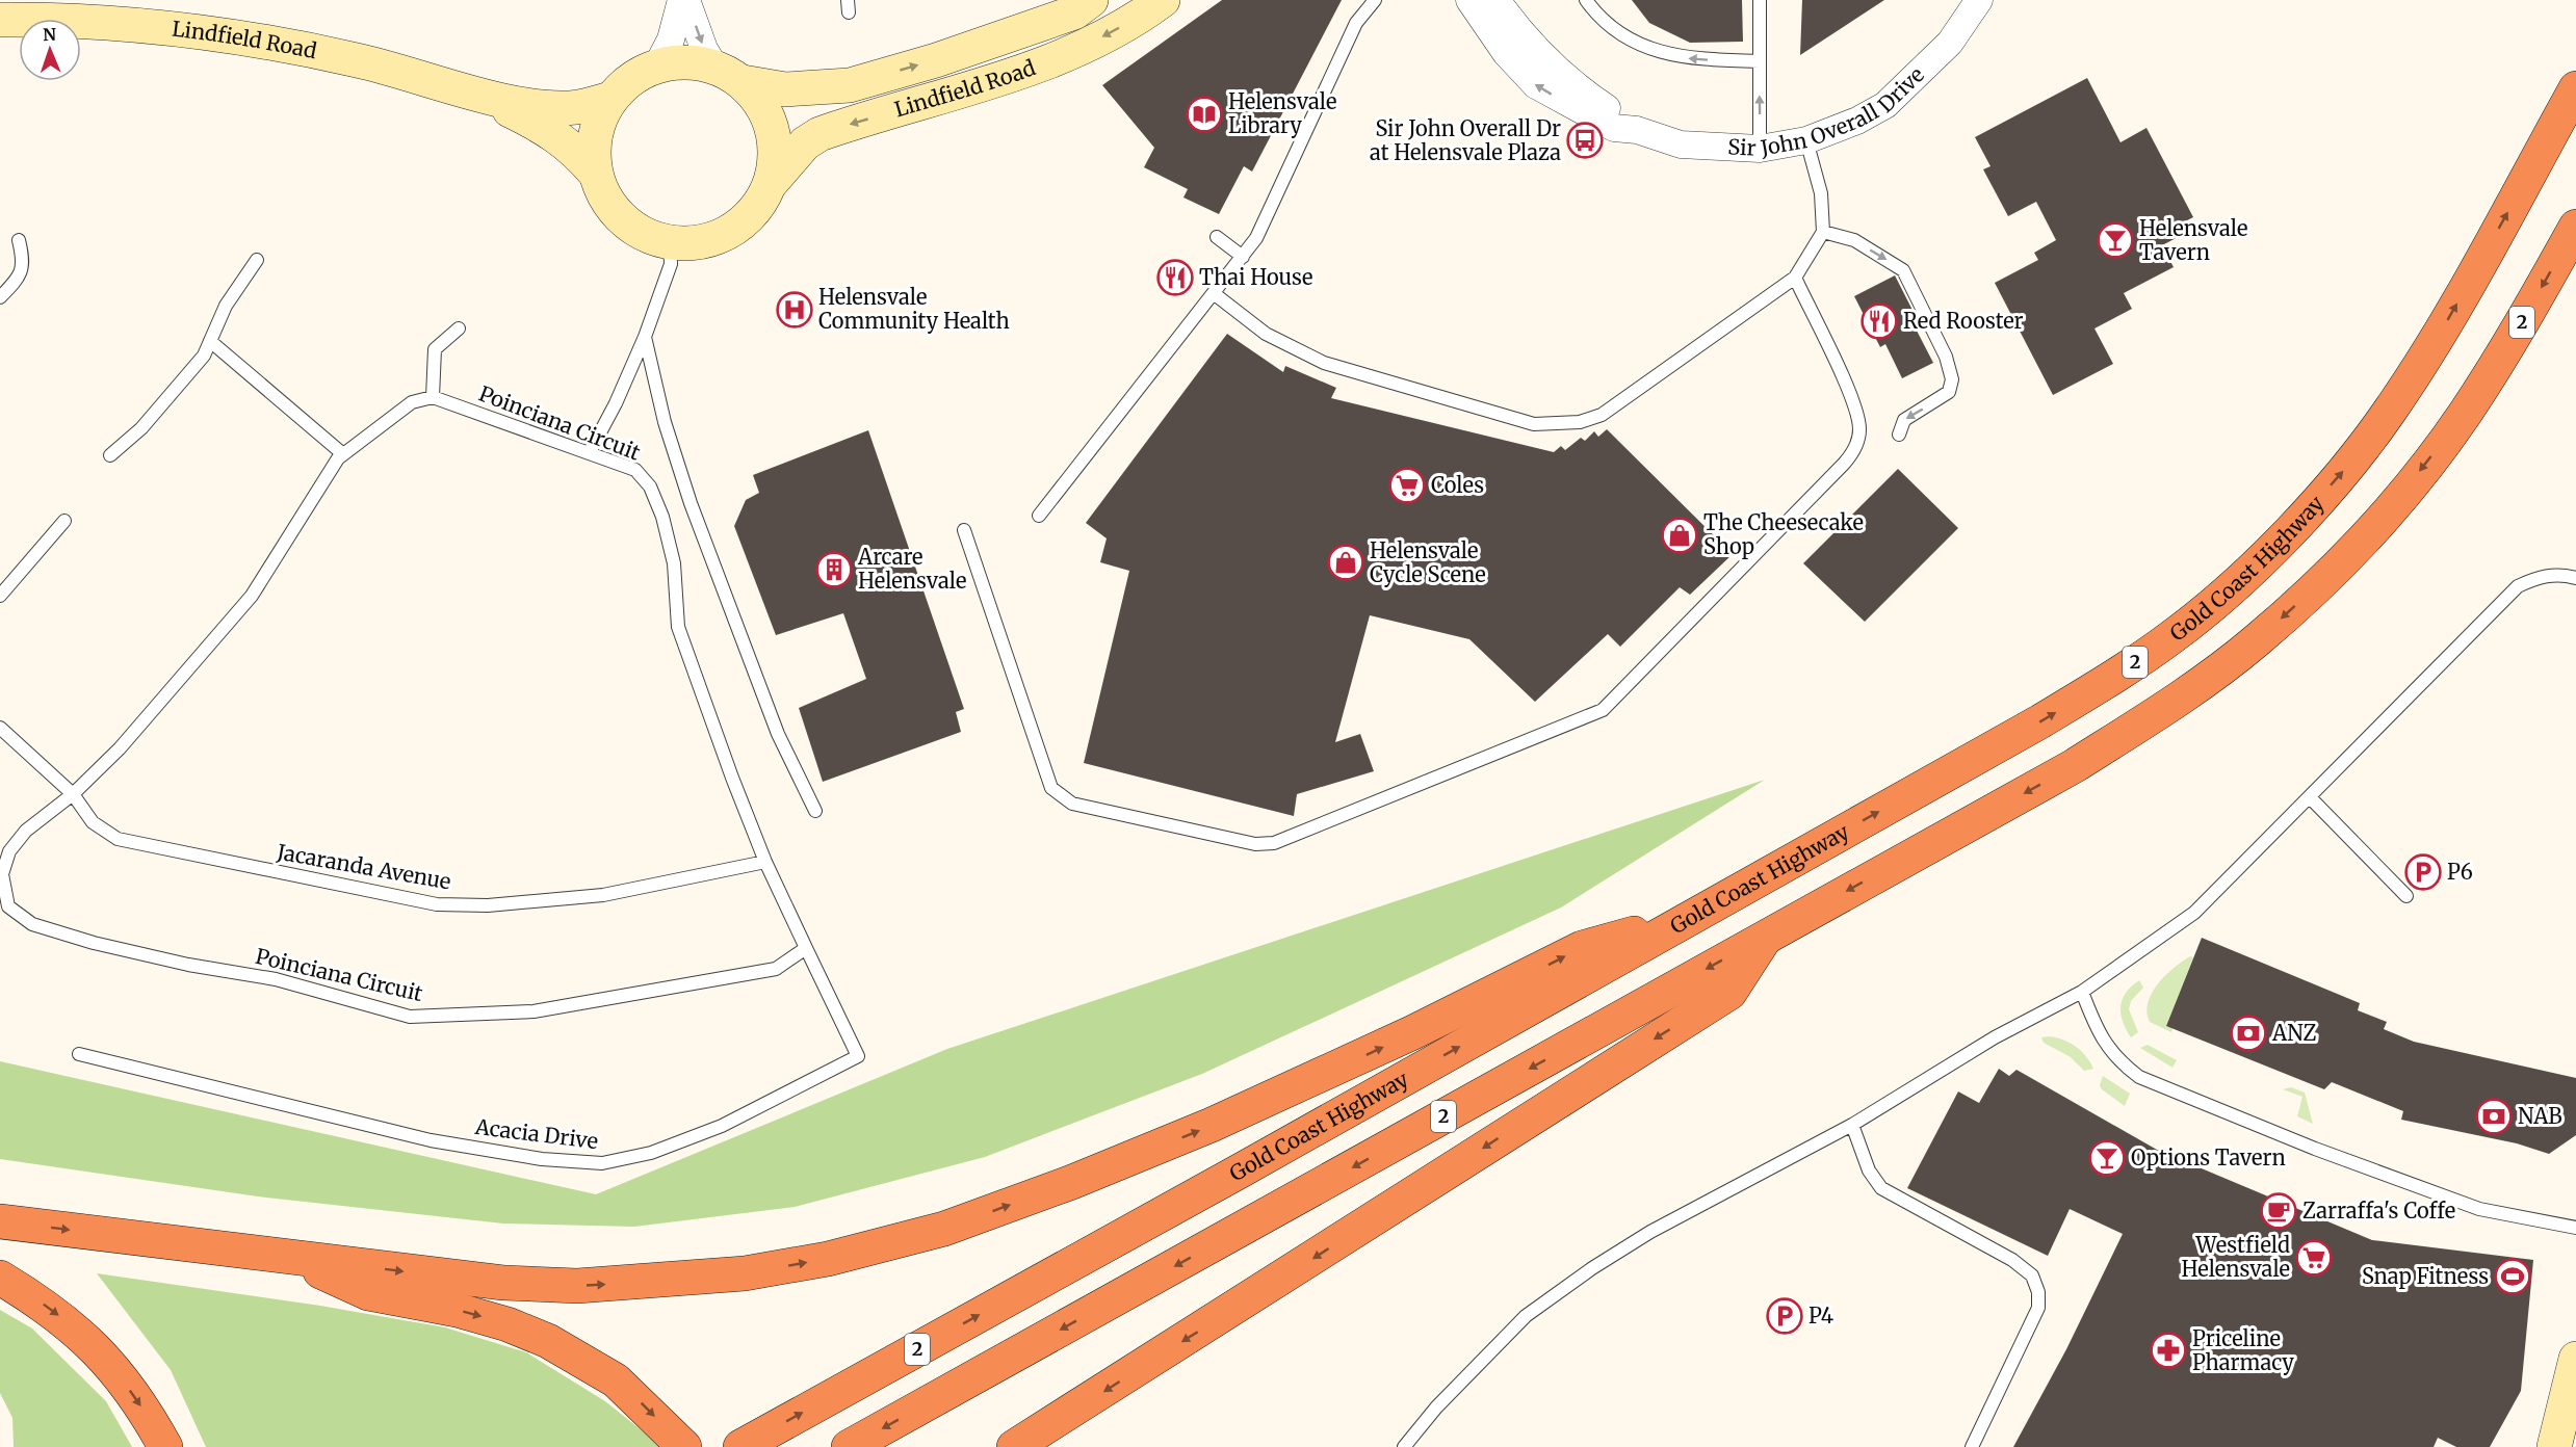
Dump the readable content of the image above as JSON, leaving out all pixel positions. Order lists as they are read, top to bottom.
{
  "streets": {
    "highway": ["2", "Gold Coast Highway"],
    "street": ["Lindfield Road", "Sir John Overall Drive"],
    "lane": ["Poinciana Circuit", "Jacaranda Avenue", "Acacia Drive"]
  },
  "crossings": [
    ["Poinciana Circuit", "Jacaranda Avenue"],
    ["Poinciana Circuit", "Acacia Drive"]
  ],
  "places": {
    "library": ["Helensvale Library"],
    "bus stop": ["Sir John Overall Dr at Helensvale Plaza"],
    "bar": ["Helensvale Tavern", "Options Tavern"],
    "restaurant": ["Thai House", "Red Rooster"],
    "hospital": ["Helensvale Community Health"],
    "supermarket": ["Coles", "Westfield Helensvale"],
    "shop": ["The Cheesecake Shop", "Helensvale Cycle Scene"],
    "building": ["Arcare Helensvale"],
    "parking": ["P6", "P4"],
    "bank": ["ANZ", "NAB"],
    "cafe": ["Zarraffa's Coffe"],
    "sports": ["Snap Fitness"],
    "pharmacy": ["Priceline Pharmacy"]
  },
  "north": "top"
}
